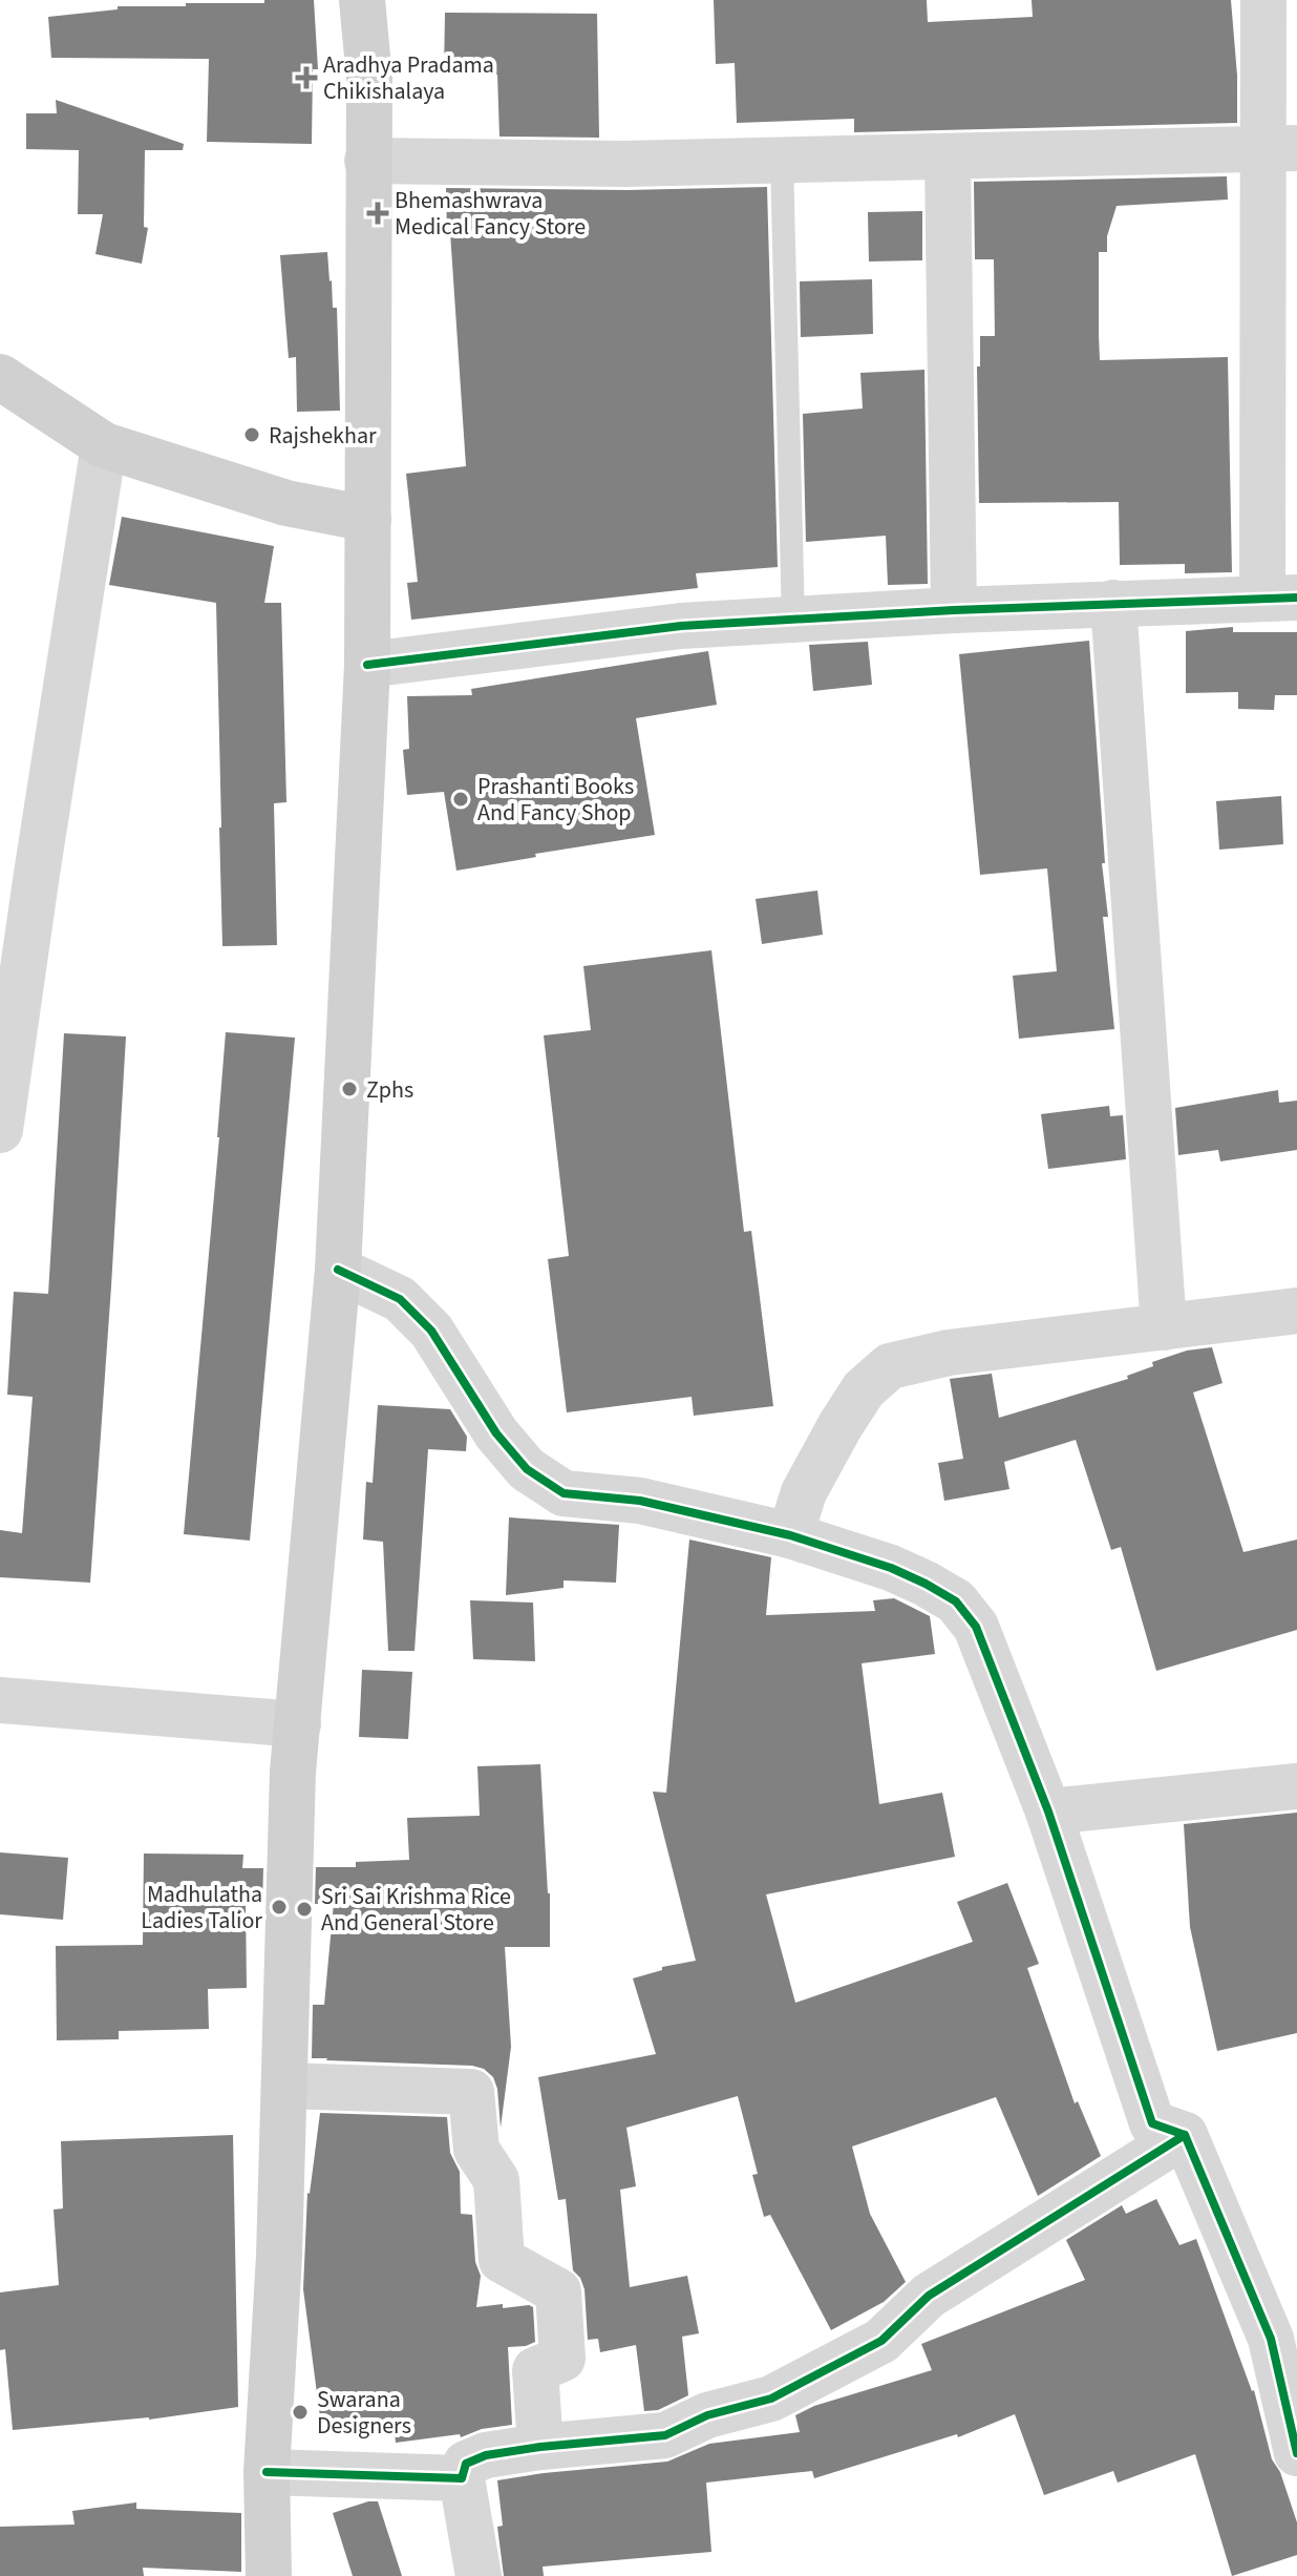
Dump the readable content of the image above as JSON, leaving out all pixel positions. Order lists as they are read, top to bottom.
{
  "places": {
    "health": ["Aradhya Pradama Chikishalaya", "Bhemashwrava Medical Fancy Store"],
    "other": [
      "Rajshekhar",
      "Prashanti Books And Fancy Shop",
      "Zphs",
      "Madhulatha Ladies Talior",
      "Sri Sai Krishma Rice And General Store",
      "Swarana Designers"
    ]
  }
}
